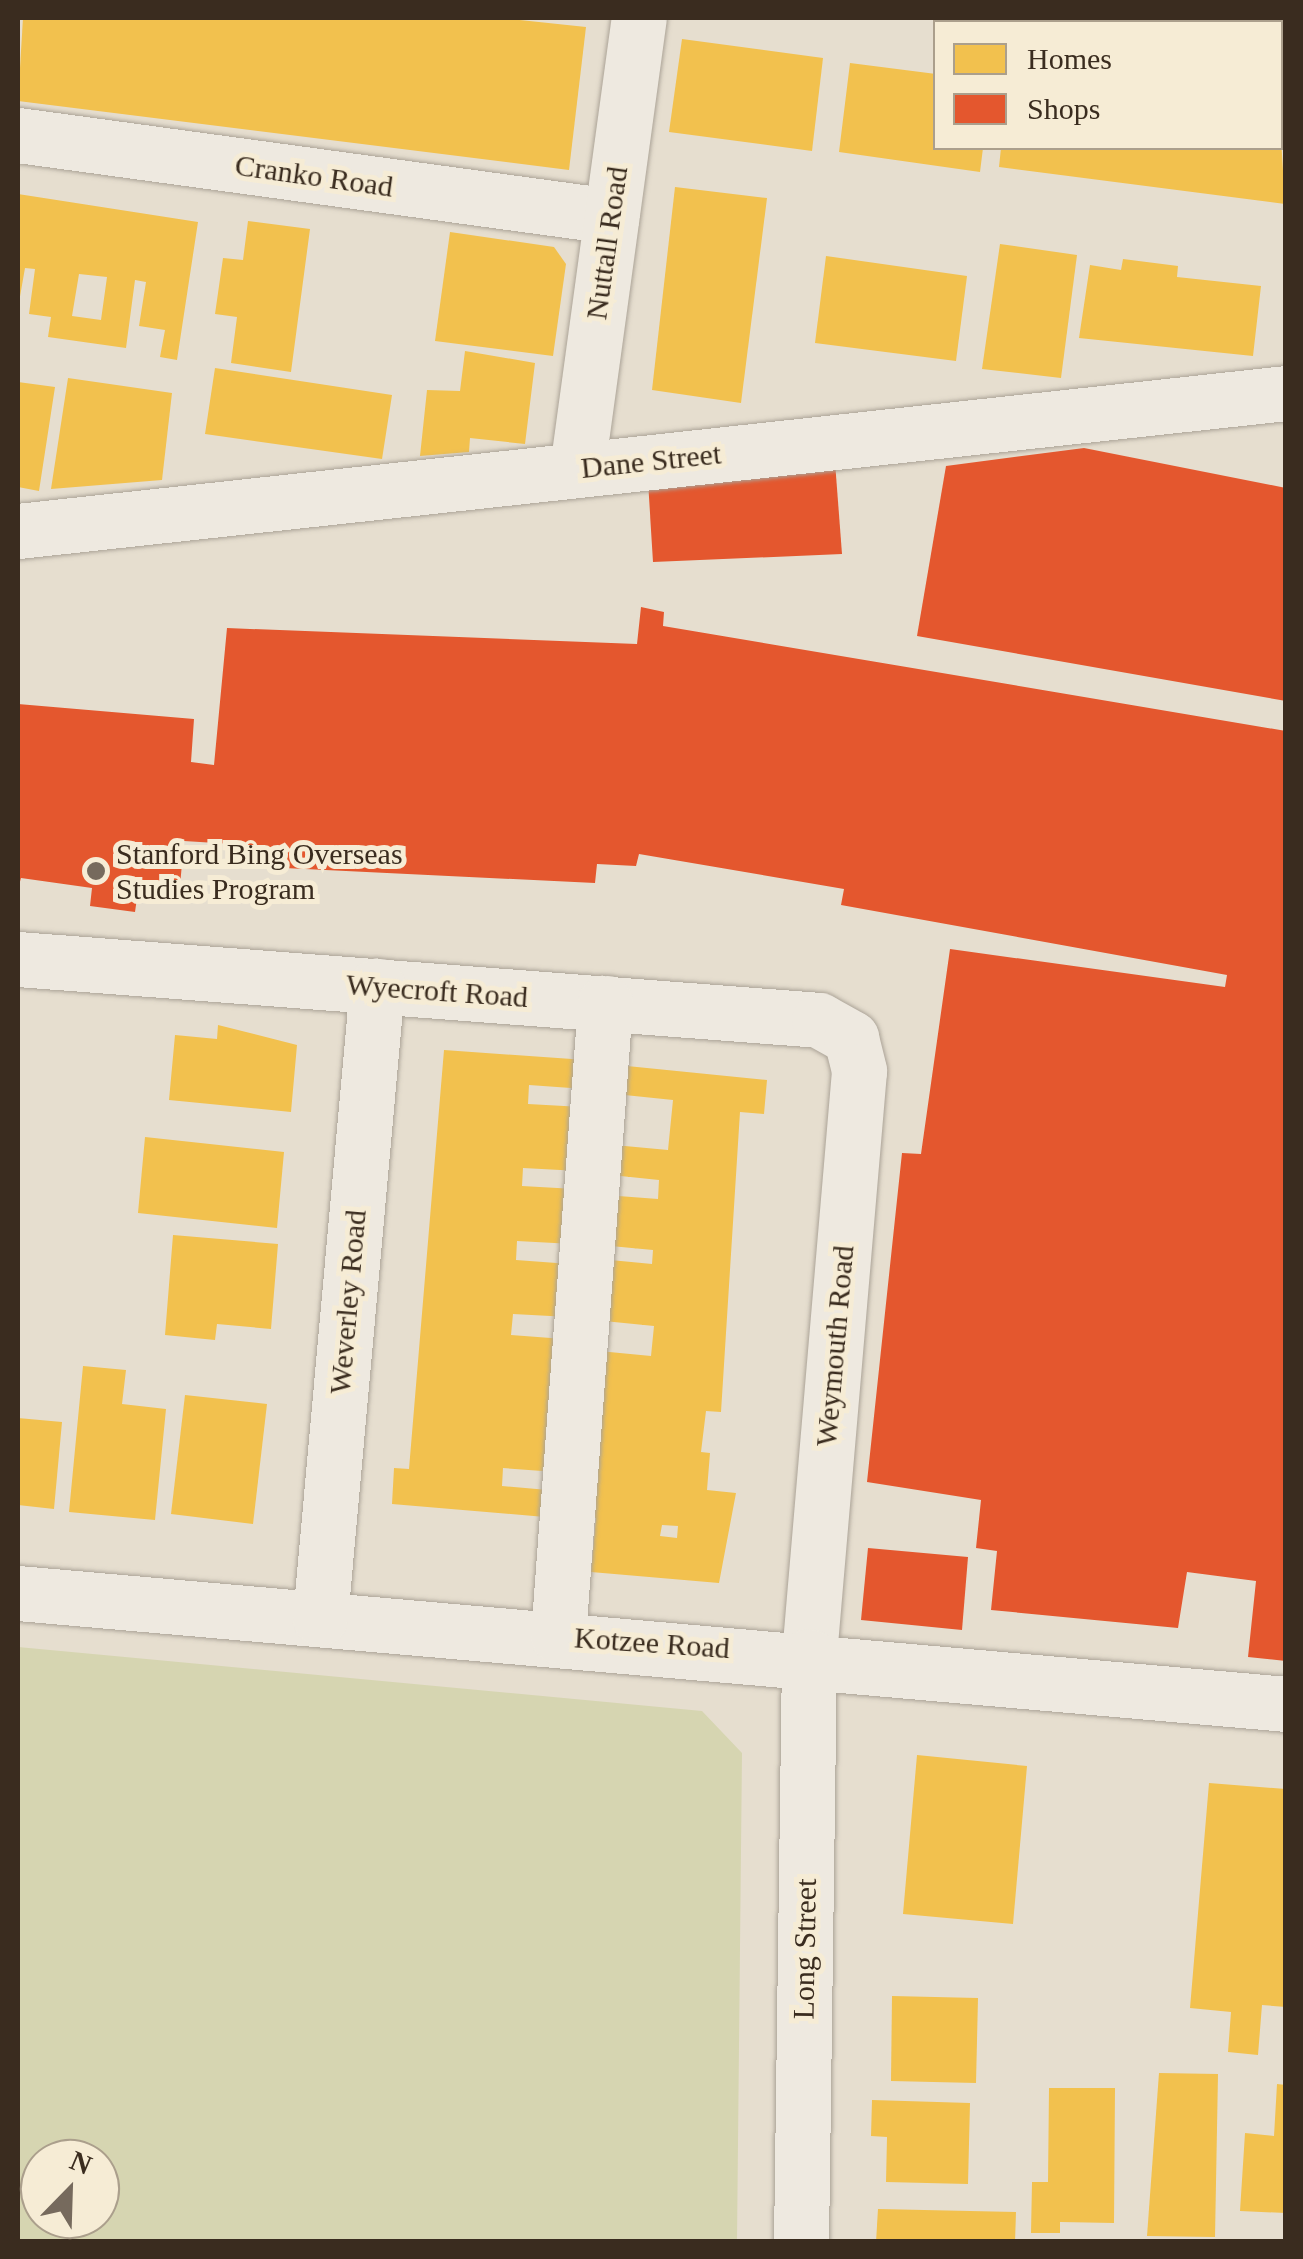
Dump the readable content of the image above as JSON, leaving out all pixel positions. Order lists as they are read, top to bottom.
{
  "streets": {
    "street": [
      "Cranko Road",
      "Nuttall Road",
      "Dane Street",
      "Wyecroft Road",
      "Weverley Road",
      "Weymouth Road",
      "Kotzee Road",
      "Long Street"
    ]
  },
  "crossings": [
    ["Cranko Road", "Nuttall Road"],
    ["Nuttall Road", "Dane Street"],
    ["Wyecroft Road", "Weverley Road"],
    ["Wyecroft Road", "Weymouth Road"],
    ["Weverley Road", "Kotzee Road"],
    ["Weymouth Road", "Kotzee Road"],
    ["Weymouth Road", "Long Street"],
    ["Kotzee Road", "Long Street"]
  ],
  "places": ["Stanford Bing Overseas Studies Program"],
  "legend": ["Homes", "Shops"],
  "north": "top right"
}
